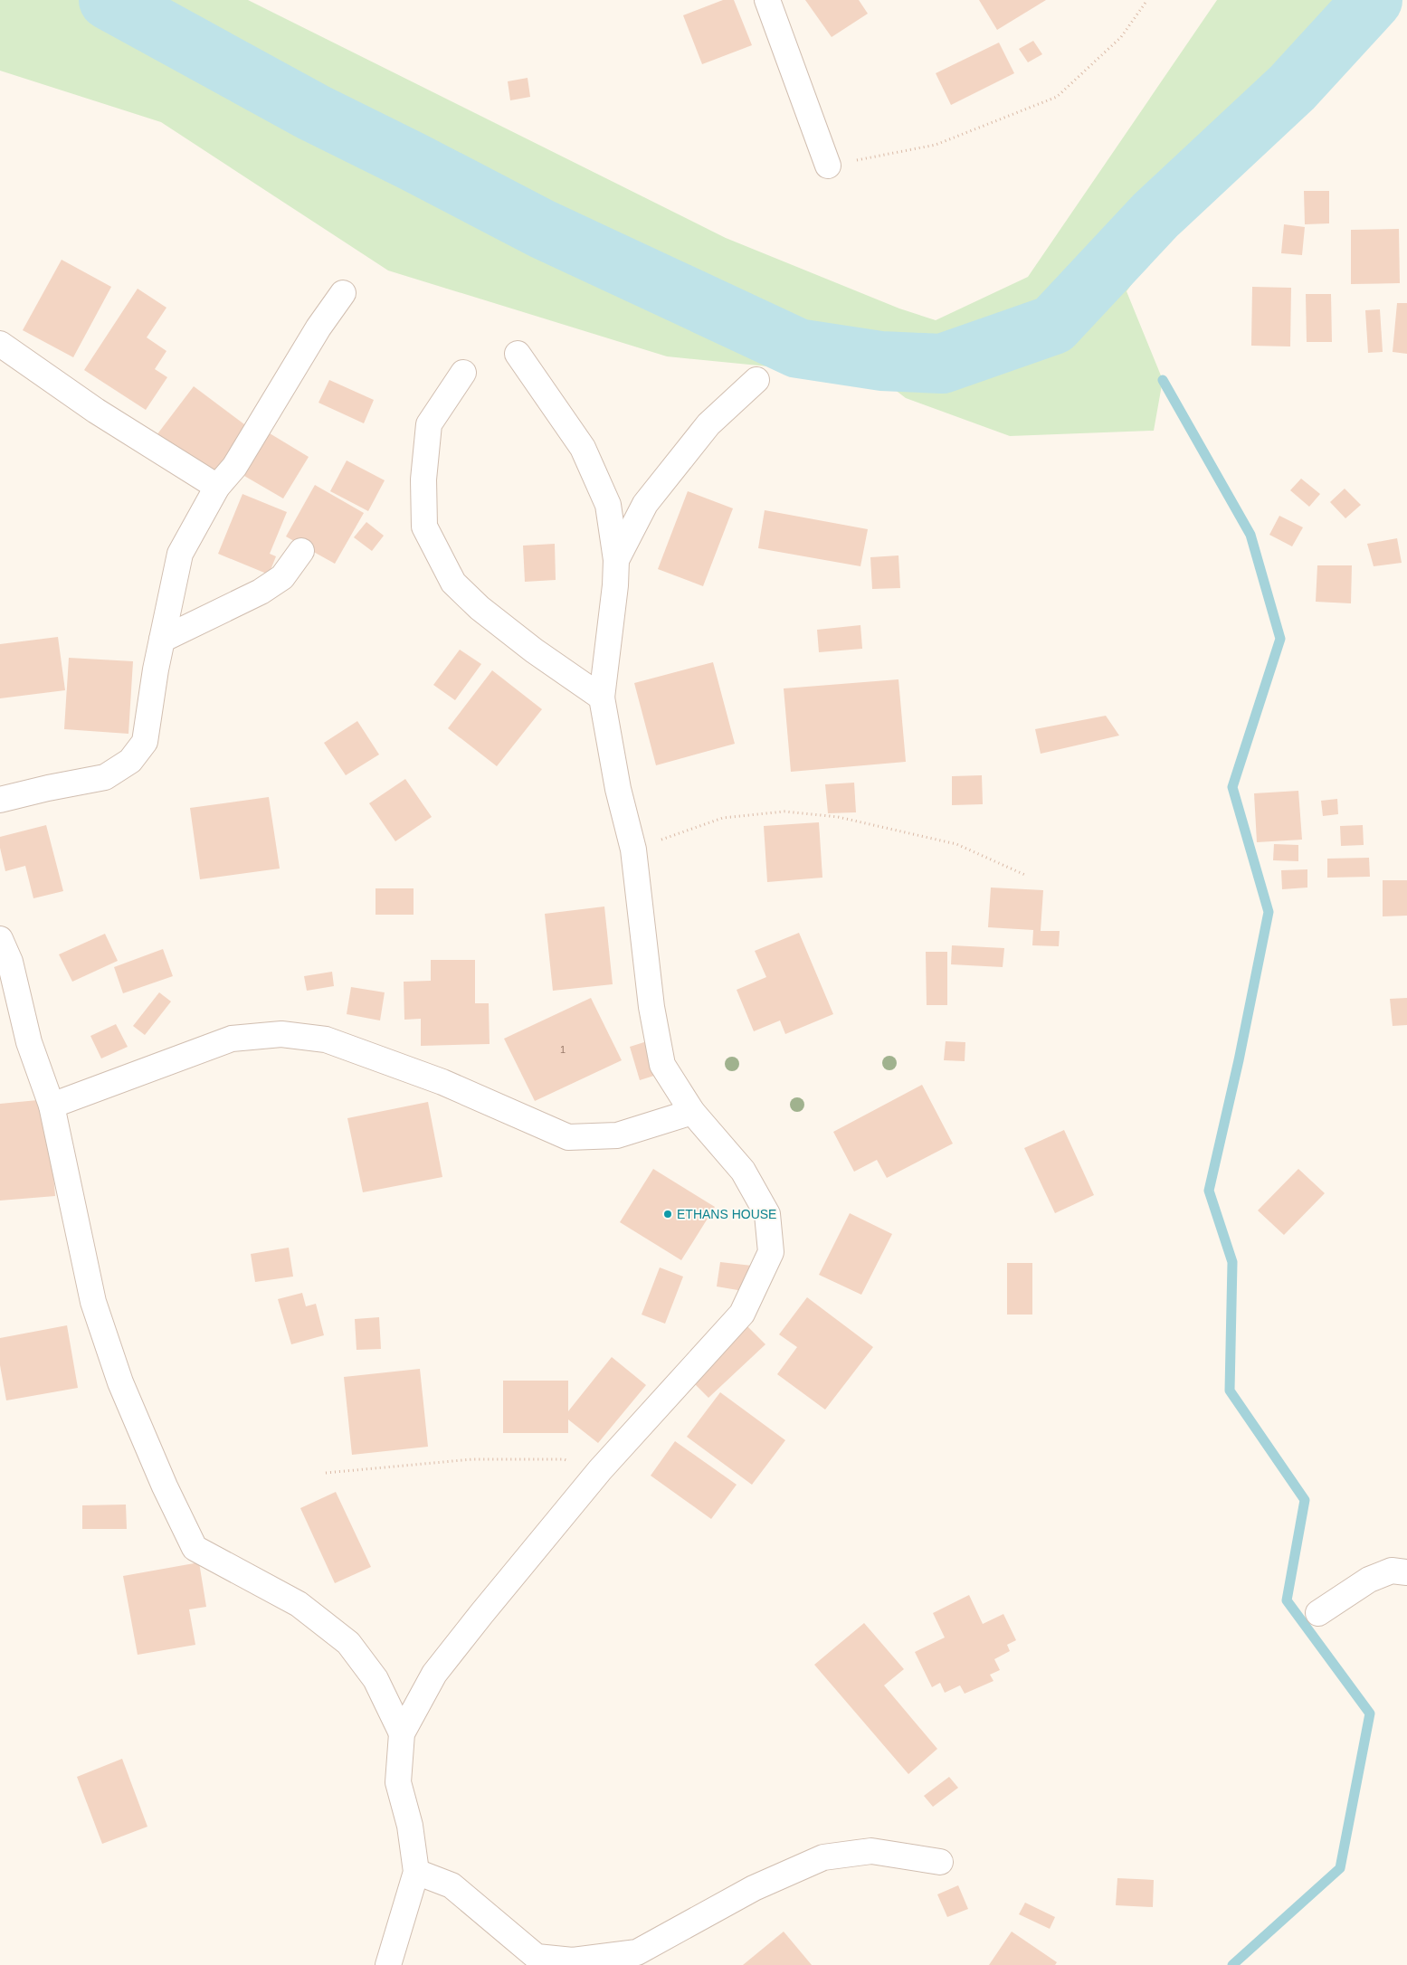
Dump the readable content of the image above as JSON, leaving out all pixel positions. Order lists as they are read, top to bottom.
{
  "places": ["ETHANS HOUSE"],
  "house_numbers": ["1"]
}
